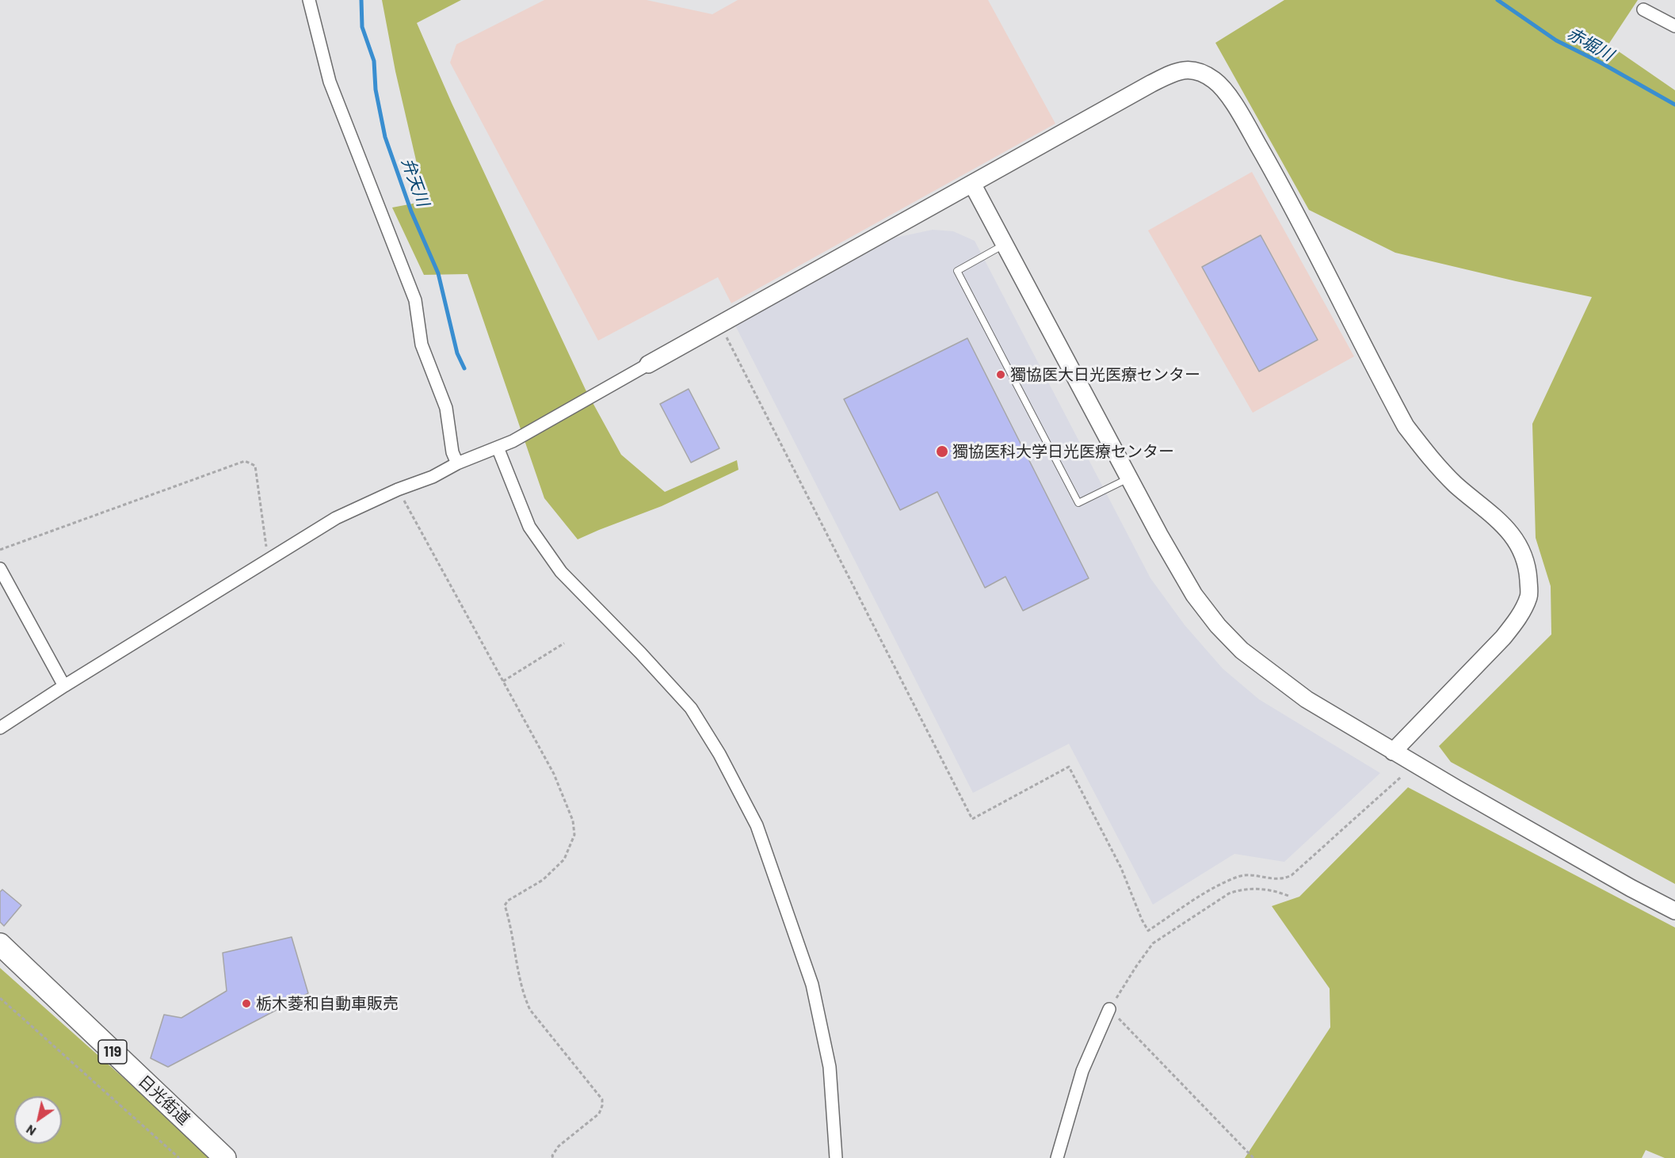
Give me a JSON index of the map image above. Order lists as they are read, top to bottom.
{
  "streets": {
    "highway": ["119", "日光街道"]
  },
  "water": ["赤堀川", "弁天川"],
  "places": ["獨協医大日光医療センター", "獨協医科大学日光医療センター", "栃木菱和自動車販売"],
  "north": "bottom left"
}
